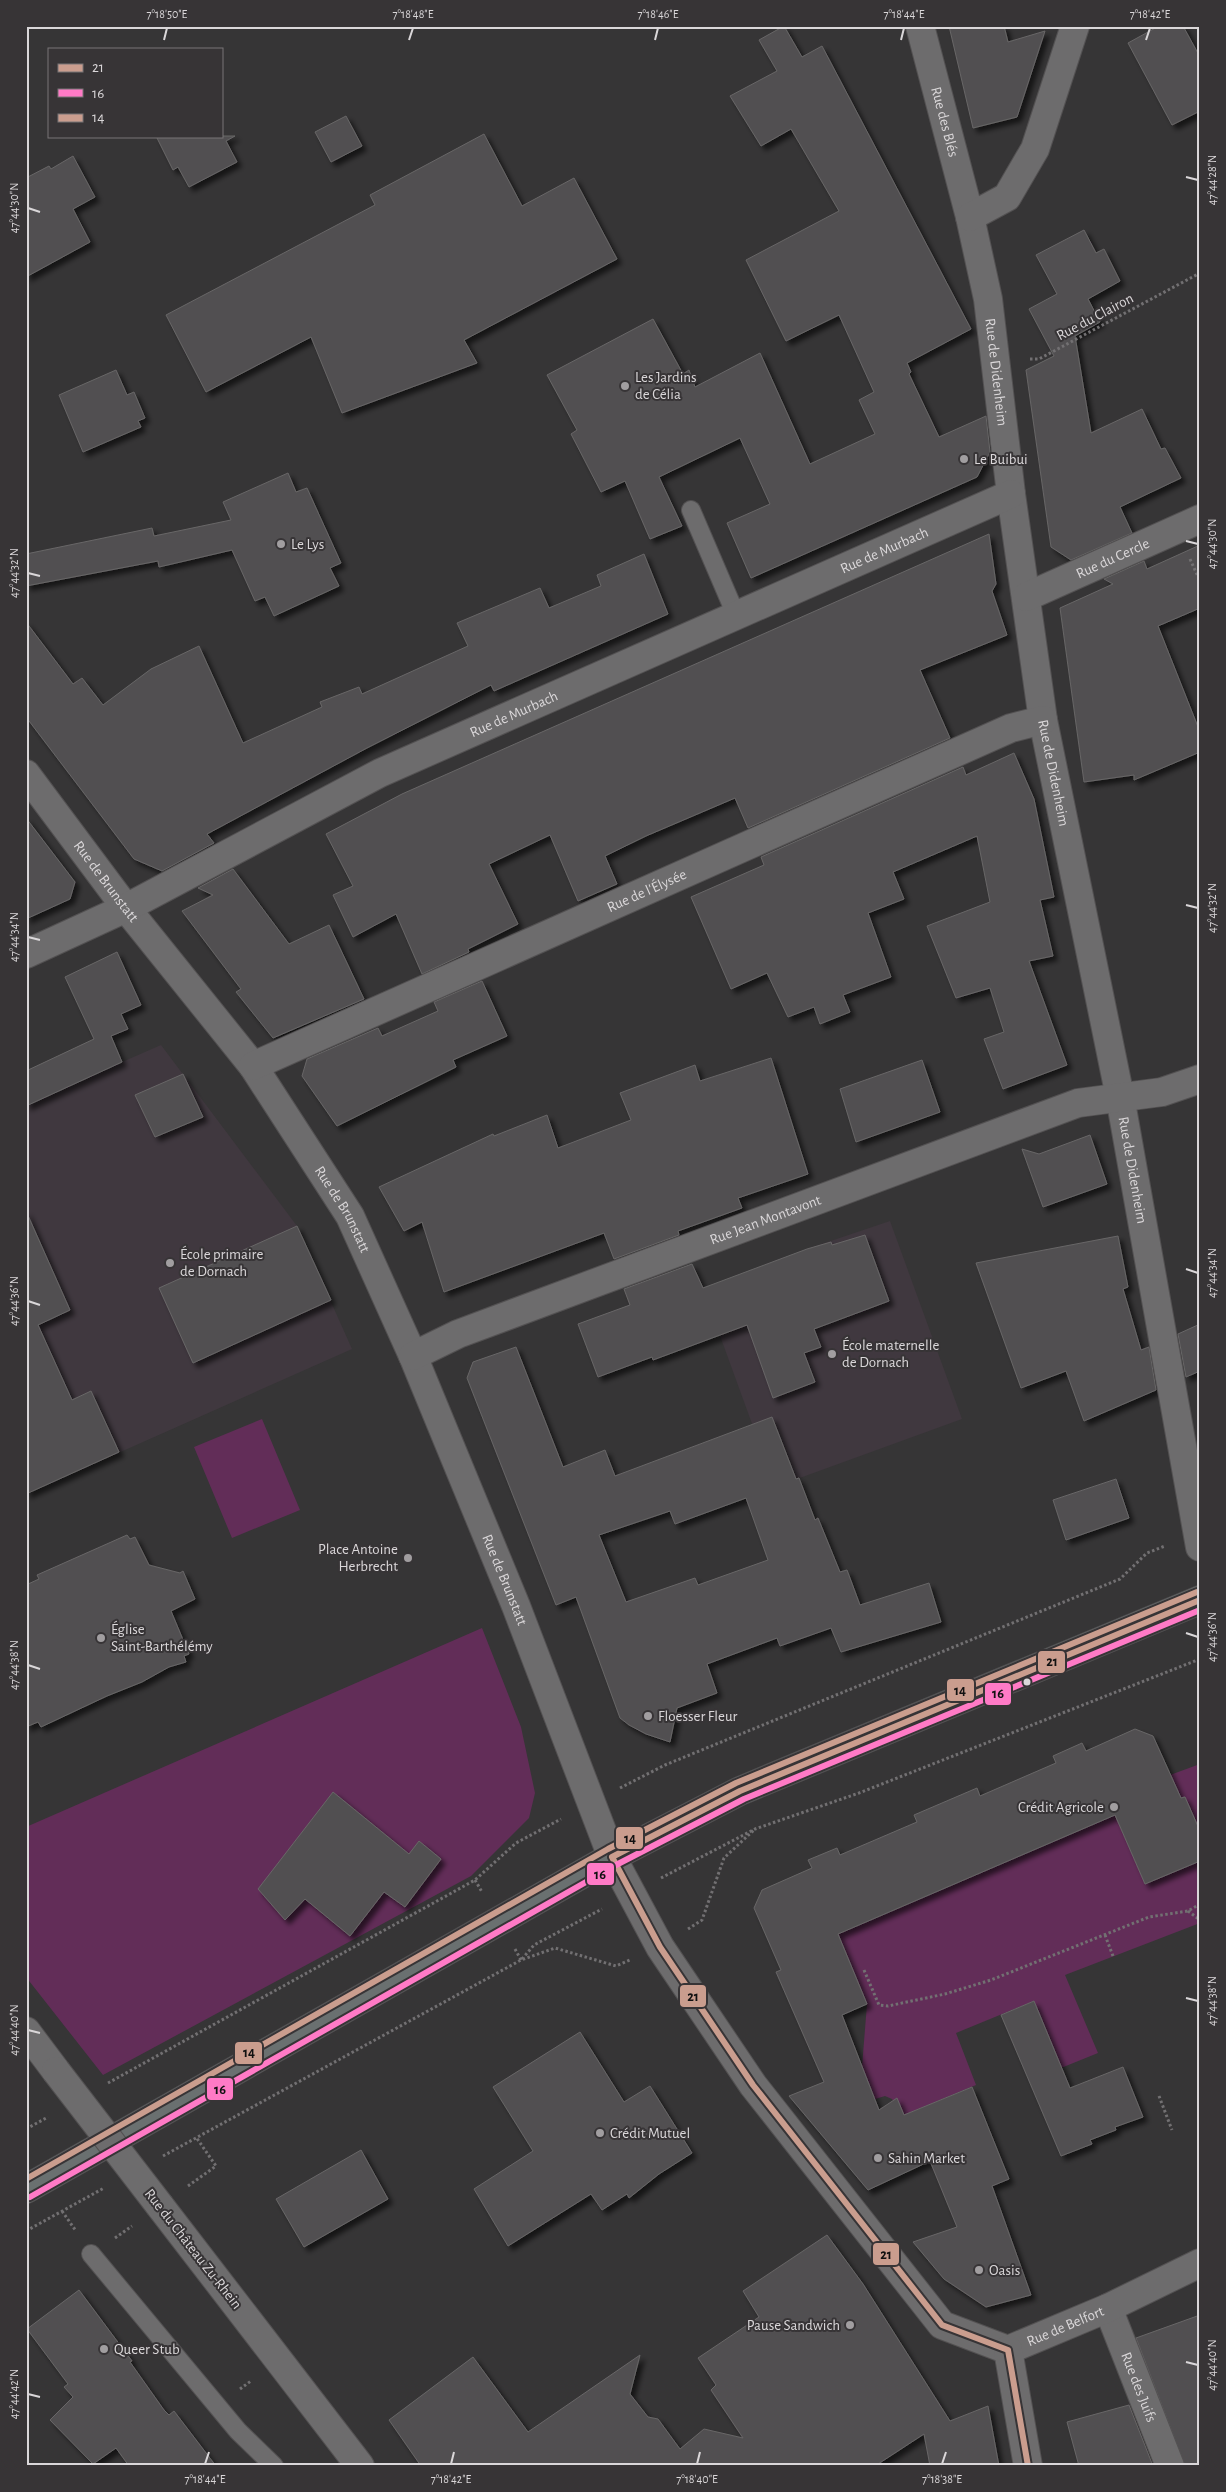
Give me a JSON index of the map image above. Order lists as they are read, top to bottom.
{
  "streets": {
    "street": [
      "Rue des Blés",
      "Rue de Didenheim",
      "Rue de Murbach",
      "Rue du Cercle",
      "Rue de Brunstatt",
      "Rue de l'Élysée",
      "Rue Jean Montavont",
      "Rue du Château Zu-Rhein",
      "Rue de Belfort",
      "Rue des Juifs"
    ],
    "path": ["Rue du Clairon"]
  },
  "crossings": [
    ["Rue des Blés", "Rue de Didenheim"],
    ["Rue du Clairon", "Rue de Didenheim"],
    ["Rue de Didenheim", "Rue de Murbach"],
    ["Rue de Didenheim", "Rue du Cercle"],
    ["Rue de Didenheim", "Rue de l'Élysée"],
    ["Rue de Didenheim", "Rue Jean Montavont"],
    ["Rue de Murbach", "Rue de Brunstatt"],
    ["Rue de Brunstatt", "Rue de l'Élysée"],
    ["Rue de Brunstatt", "Rue Jean Montavont"],
    ["Rue de Brunstatt", "Rue de Belfort"],
    ["Rue de Belfort", "Rue des Juifs"]
  ],
  "places": [
    "Les Jardins de Célia",
    "Le Buibui",
    "Le Lys",
    "École primaire de Dornach",
    "École maternelle de Dornach",
    "Place Antoine Herbrecht",
    "Église Saint-Barthélémy",
    "Floesser Fleur",
    "Crédit Agricole",
    "Crédit Mutuel",
    "Sahin Market",
    "Oasis",
    "Pause Sandwich",
    "Queer Stub"
  ],
  "lines": ["transit line 14", "transit line 21", "transit line 16"],
  "legend": ["21", "16", "14"],
  "coordinates": [
    "7°18'50\"E",
    "7°18'48\"E",
    "7°18'46\"E",
    "7°18'44\"E",
    "7°18'42\"E",
    "47°44'28\"N",
    "47°44'30\"N",
    "47°44'32\"N",
    "47°44'34\"N",
    "47°44'36\"N",
    "47°44'38\"N",
    "47°44'40\"N",
    "47°44'42\"N",
    "7°18'40\"E",
    "7°18'38\"E"
  ]
}
